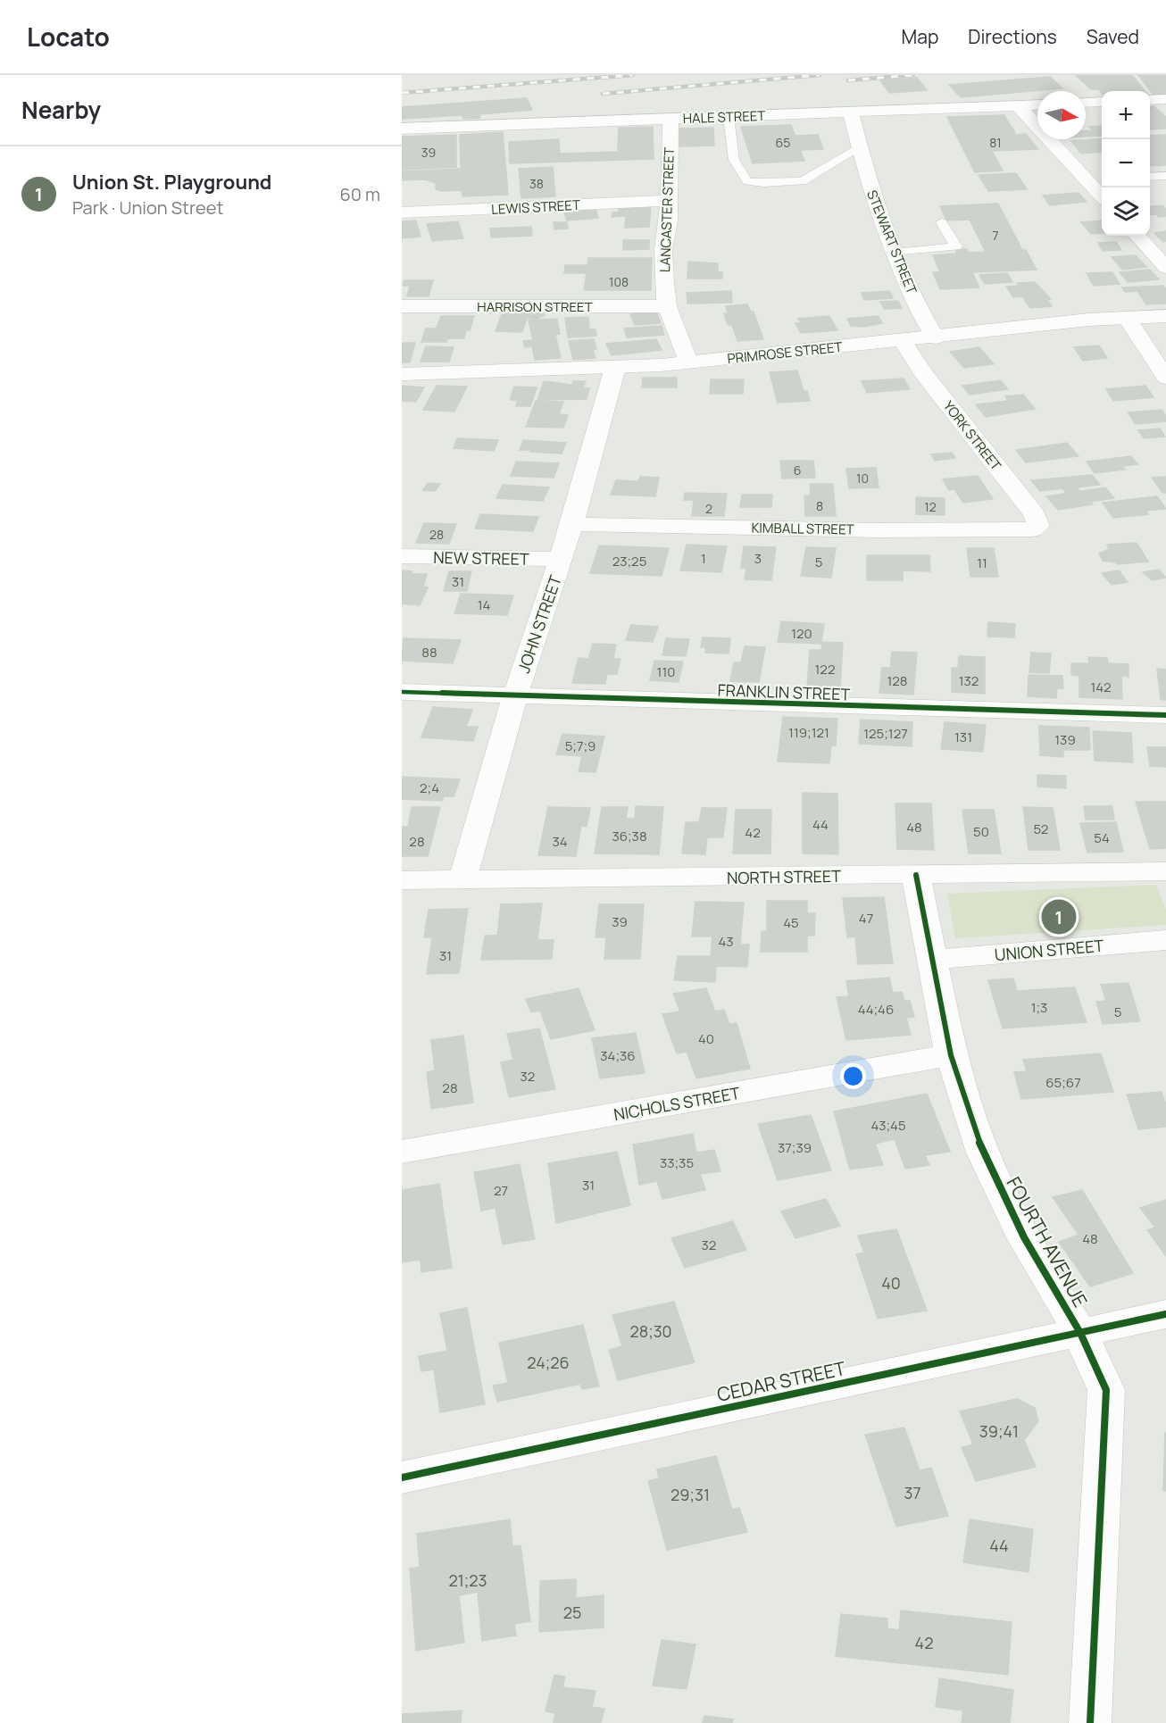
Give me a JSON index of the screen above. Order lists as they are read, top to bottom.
{
  "streets": {
    "street": [
      "HALE STREET",
      "LEWIS STREET",
      "LANCASTER STREET",
      "STEWART STREET",
      "HARRISON STREET",
      "PRIMROSE STREET",
      "YORK STREET",
      "KIMBALL STREET",
      "NEW STREET",
      "JOHN STREET",
      "FRANKLIN STREET",
      "NORTH STREET",
      "UNION STREET",
      "NICHOLS STREET",
      "FOURTH AVENUE",
      "CEDAR STREET"
    ]
  },
  "crossings": [
    ["HALE STREET", "LANCASTER STREET"],
    ["HALE STREET", "STEWART STREET"],
    ["LEWIS STREET", "LANCASTER STREET"],
    ["LANCASTER STREET", "HARRISON STREET"],
    ["LANCASTER STREET", "PRIMROSE STREET"],
    ["STEWART STREET", "PRIMROSE STREET"],
    ["PRIMROSE STREET", "YORK STREET"],
    ["PRIMROSE STREET", "JOHN STREET"],
    ["YORK STREET", "KIMBALL STREET"],
    ["KIMBALL STREET", "JOHN STREET"],
    ["NEW STREET", "JOHN STREET"],
    ["JOHN STREET", "FRANKLIN STREET"],
    ["JOHN STREET", "NORTH STREET"],
    ["NORTH STREET", "FOURTH AVENUE"],
    ["UNION STREET", "FOURTH AVENUE"],
    ["NICHOLS STREET", "FOURTH AVENUE"],
    ["FOURTH AVENUE", "CEDAR STREET"]
  ],
  "house_numbers": [
    "65",
    "81",
    "39",
    "38",
    "7",
    "108",
    "6",
    "10",
    "8",
    "12",
    "2",
    "28",
    "1",
    "3",
    "23;25",
    "5",
    "11",
    "31",
    "14",
    "120",
    "88",
    "122",
    "110",
    "128",
    "132",
    "142",
    "119;121",
    "125;127",
    "131",
    "139",
    "5;7;9",
    "2;4",
    "44",
    "48",
    "52",
    "50",
    "42",
    "36;38",
    "54",
    "28",
    "34",
    "47",
    "39",
    "45",
    "43",
    "31",
    "1;3",
    "44;46",
    "5",
    "40",
    "34;36",
    "32",
    "65;67",
    "28",
    "43;45",
    "37;39",
    "33;35",
    "31",
    "27",
    "48",
    "32",
    "40",
    "28;30",
    "24;26",
    "39;41",
    "37",
    "29;31",
    "44",
    "21;23",
    "25",
    "42"
  ],
  "north": "right",
  "page": {
    "header": "Locato",
    "nav": ["Map", "Directions", "Saved"],
    "heading": "Nearby",
    "map_buttons": ["+", "−"],
    "list": [
      {
        "mark": "1",
        "name": "Union St. Playground",
        "note": "Park · Union Street",
        "value": "60 m"
      }
    ],
    "pins": "1"
  }
}
